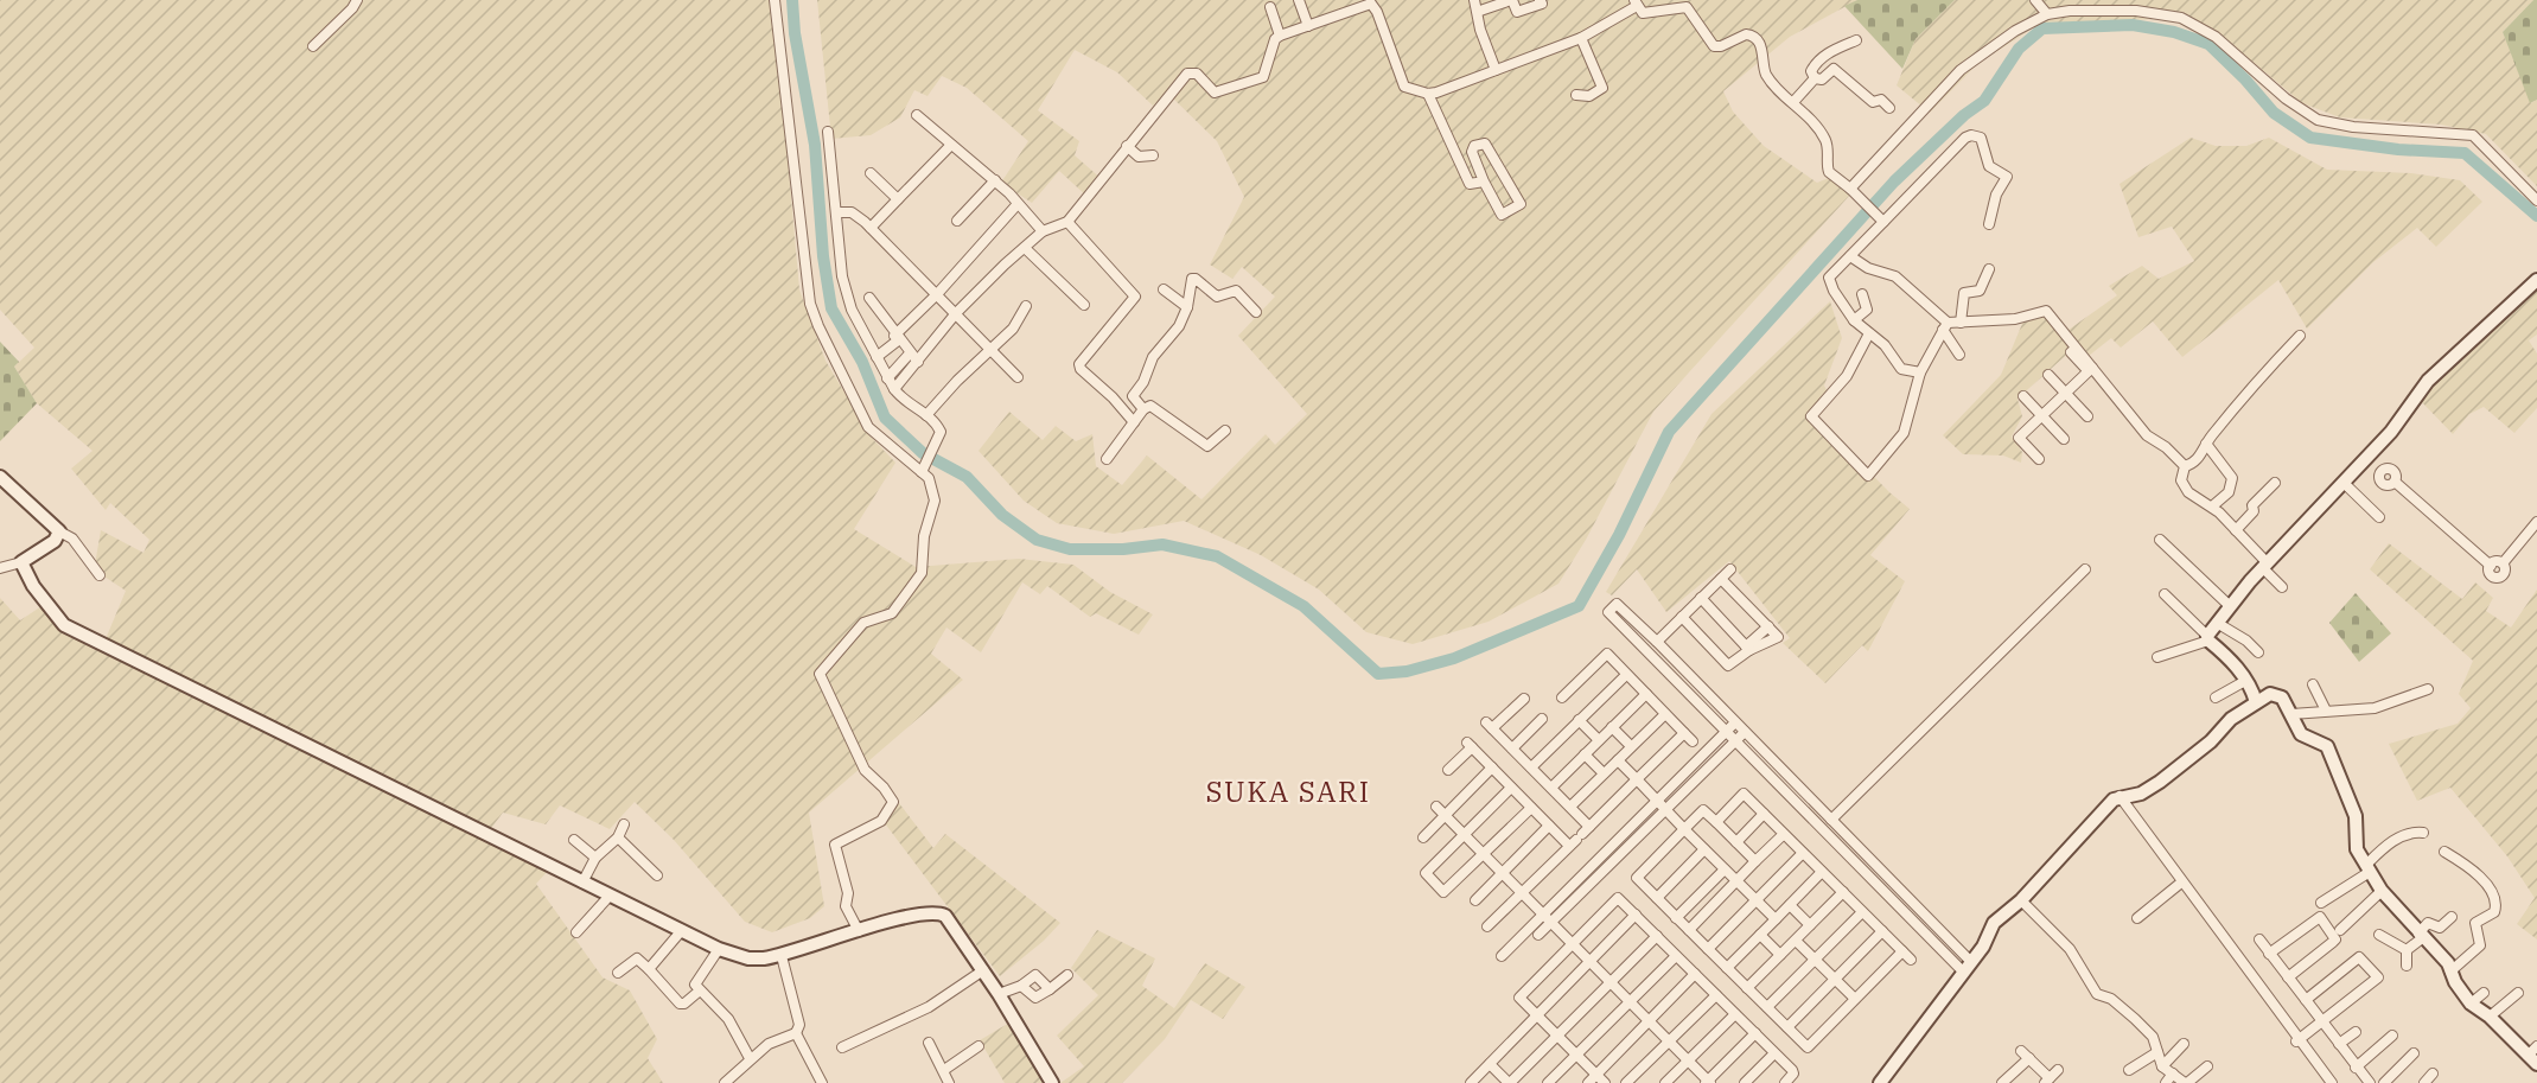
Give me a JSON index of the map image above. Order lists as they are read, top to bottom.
{
  "districts": ["SUKA SARI"]
}
